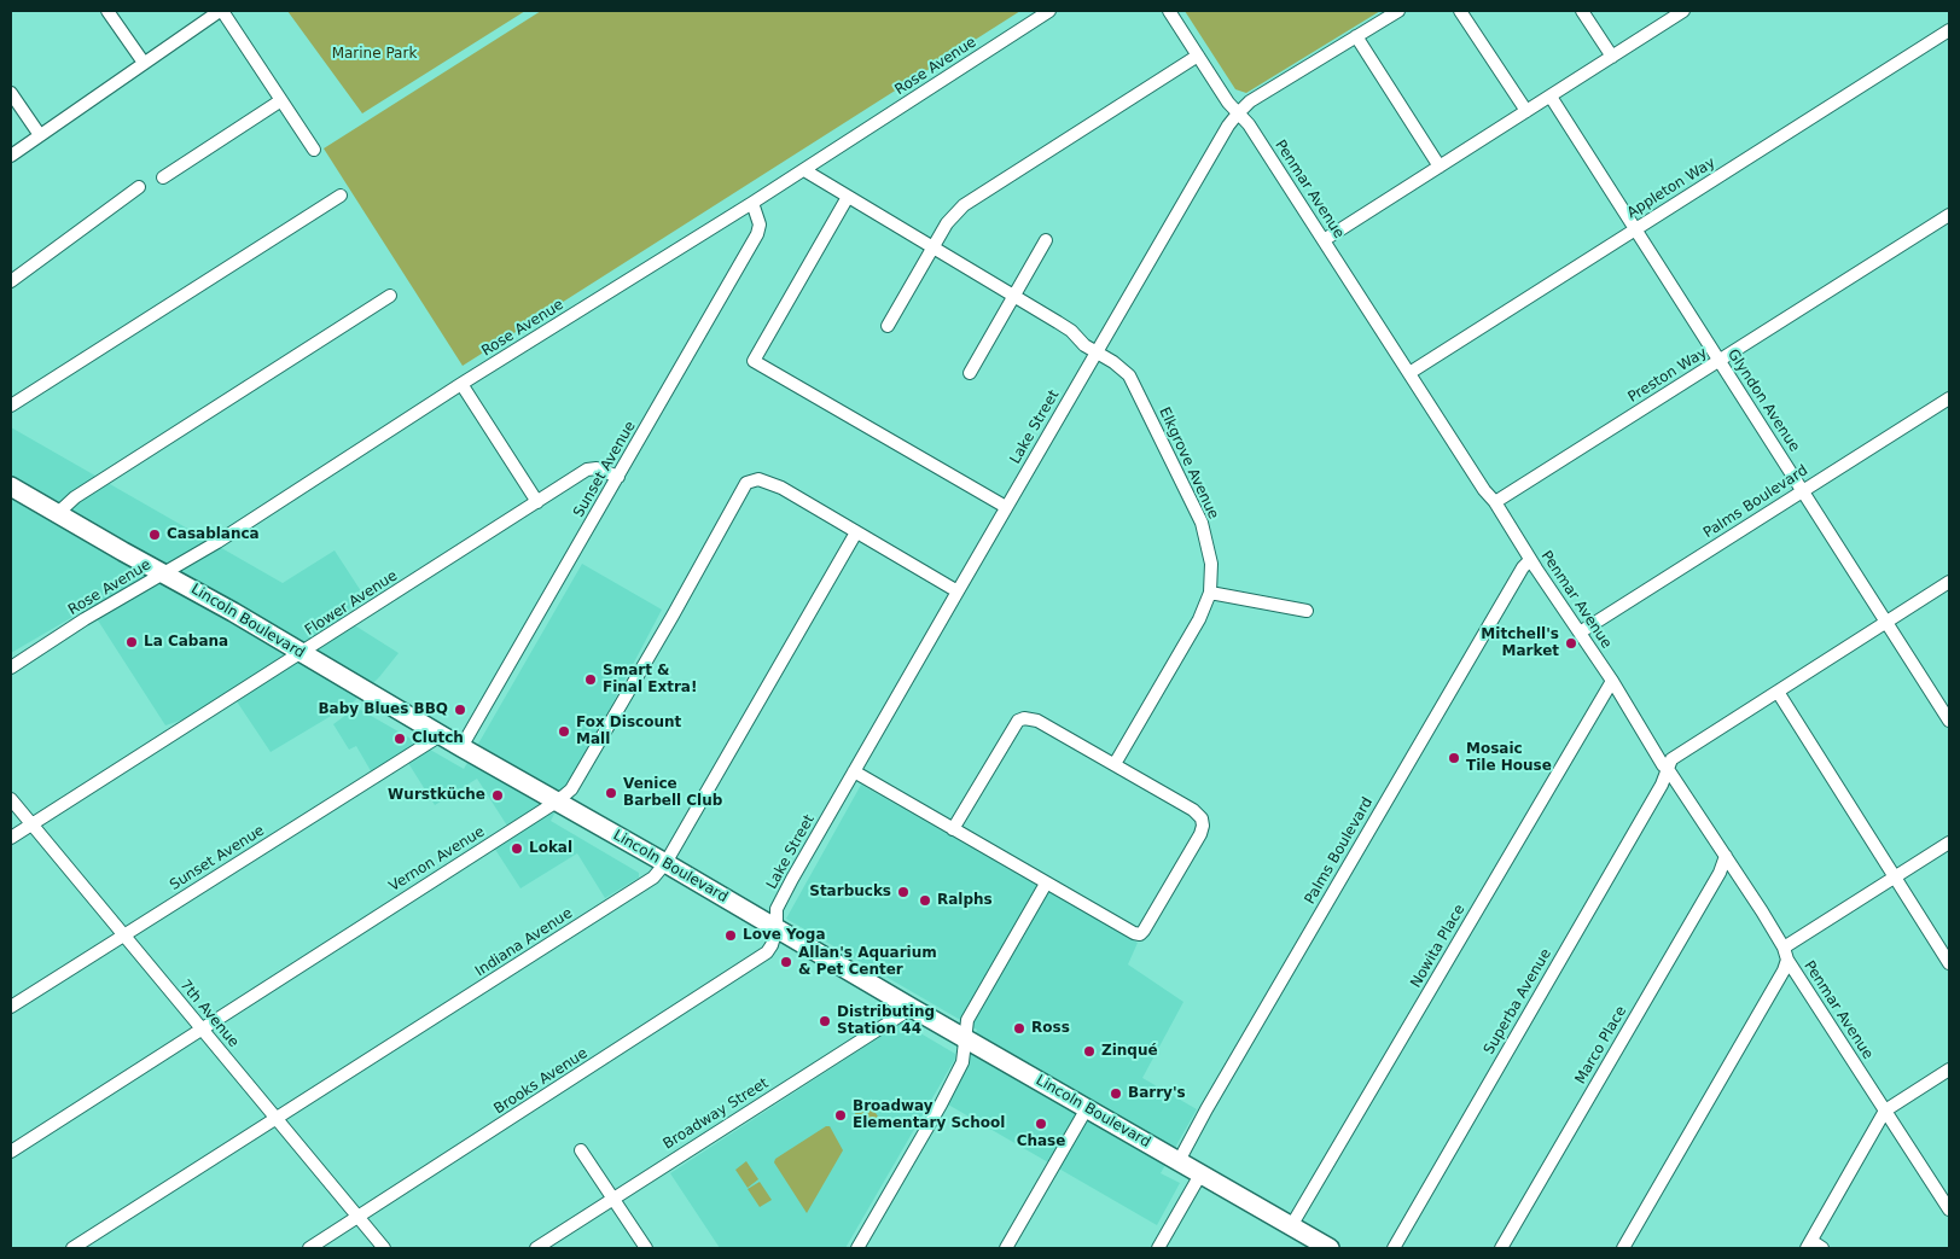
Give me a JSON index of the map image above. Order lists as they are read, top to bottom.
{
  "streets": {
    "highway": ["Lincoln Boulevard"],
    "street": [
      "Rose Avenue",
      "Appleton Way",
      "Penmar Avenue",
      "Preston Way",
      "Glyndon Avenue",
      "Lake Street",
      "Elkgrove Avenue",
      "Sunset Avenue",
      "Palms Boulevard",
      "Flower Avenue",
      "Vernon Avenue",
      "Indiana Avenue",
      "Nowita Place",
      "Superba Avenue",
      "7th Avenue",
      "Marco Place",
      "Brooks Avenue",
      "Broadway Street"
    ]
  },
  "crossings": [
    ["Rose Avenue", "Elkgrove Avenue"],
    ["Rose Avenue", "Sunset Avenue"],
    ["Rose Avenue", "Lincoln Boulevard"],
    ["Appleton Way", "Penmar Avenue"],
    ["Appleton Way", "Glyndon Avenue"],
    ["Penmar Avenue", "Preston Way"],
    ["Penmar Avenue", "Lake Street"],
    ["Penmar Avenue", "Palms Boulevard"],
    ["Penmar Avenue", "Nowita Place"],
    ["Penmar Avenue", "Superba Avenue"],
    ["Penmar Avenue", "Marco Place"],
    ["Preston Way", "Glyndon Avenue"],
    ["Glyndon Avenue", "Palms Boulevard"],
    ["Glyndon Avenue", "Superba Avenue"],
    ["Lake Street", "Elkgrove Avenue"],
    ["Lake Street", "Lincoln Boulevard"],
    ["Lake Street", "Brooks Avenue"],
    ["Sunset Avenue", "Flower Avenue"],
    ["Sunset Avenue", "Lincoln Boulevard"],
    ["Sunset Avenue", "7th Avenue"],
    ["Palms Boulevard", "Lincoln Boulevard"],
    ["Flower Avenue", "Lincoln Boulevard"],
    ["Flower Avenue", "7th Avenue"],
    ["Lincoln Boulevard", "Vernon Avenue"],
    ["Lincoln Boulevard", "Indiana Avenue"],
    ["Lincoln Boulevard", "Nowita Place"],
    ["Lincoln Boulevard", "Brooks Avenue"],
    ["Lincoln Boulevard", "Broadway Street"],
    ["Vernon Avenue", "Indiana Avenue"],
    ["Vernon Avenue", "7th Avenue"],
    ["Indiana Avenue", "7th Avenue"],
    ["7th Avenue", "Brooks Avenue"]
  ],
  "parks": ["Marine Park"],
  "places": [
    "Casablanca",
    "La Cabana",
    "Mitchell's Market",
    "Smart & Final Extra!",
    "Baby Blues BBQ",
    "Fox Discount Mall",
    "Clutch",
    "Mosaic Tile House",
    "Venice Barbell Club",
    "Wurstküche",
    "Lokal",
    "Starbucks",
    "Ralphs",
    "Love Yoga",
    "Allan's Aquarium & Pet Center",
    "Distributing Station 44",
    "Ross",
    "Zinqué",
    "Barry's",
    "Broadway Elementary School",
    "Chase"
  ]
}
